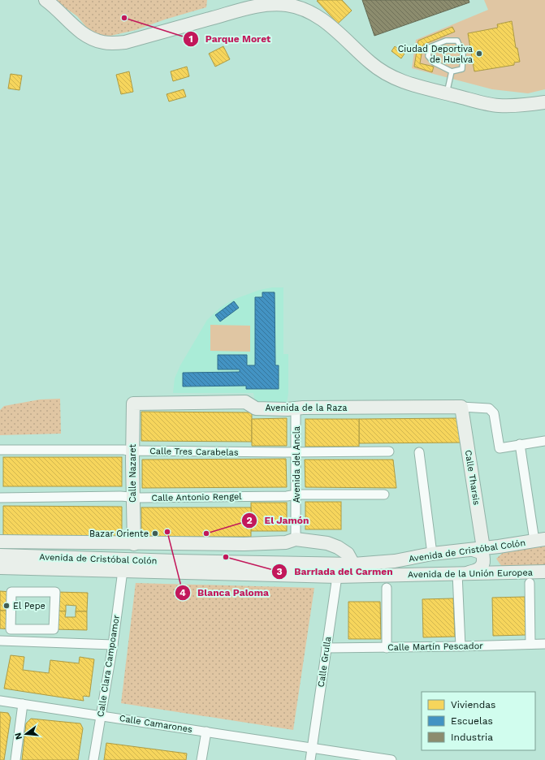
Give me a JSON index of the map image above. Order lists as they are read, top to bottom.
{
  "streets": {
    "street": [
      "Avenida de la Raza",
      "Calle Tres Carabelas",
      "Avenida del Ancla",
      "Calle Nazaret",
      "Calle Tharsis",
      "Calle Antonio Rengel",
      "Avenida de Cristóbal Colón",
      "Avenida de la Unión Europea",
      "Calle Martín Pescador",
      "Calle Grulla",
      "Calle Clara Campoamor",
      "Calle Camarones"
    ]
  },
  "crossings": [
    ["Avenida de la Raza", "Avenida del Ancla"],
    ["Avenida de la Raza", "Calle Nazaret"],
    ["Avenida de la Raza", "Calle Tharsis"],
    ["Calle Tres Carabelas", "Avenida del Ancla"],
    ["Calle Tres Carabelas", "Calle Nazaret"],
    ["Avenida del Ancla", "Calle Antonio Rengel"],
    ["Calle Nazaret", "Calle Antonio Rengel"],
    ["Calle Tharsis", "Avenida de Cristóbal Colón"],
    ["Avenida de Cristóbal Colón", "Avenida de la Unión Europea"],
    ["Avenida de Cristóbal Colón", "Calle Grulla"],
    ["Avenida de Cristóbal Colón", "Calle Clara Campoamor"],
    ["Avenida de la Unión Europea", "Calle Grulla"],
    ["Calle Martín Pescador", "Calle Grulla"],
    ["Calle Grulla", "Calle Camarones"],
    ["Calle Clara Campoamor", "Calle Camarones"]
  ],
  "places": [
    "Parque Moret",
    "Ciudad Deportiva de Huelva",
    "Blanca Paloma",
    "Bazar Oriente",
    "El Jamón",
    "Barriada del Carmen",
    "El Pepe"
  ],
  "legend": ["Viviendas", "Escuelas", "Industria"],
  "north": "left"
}
